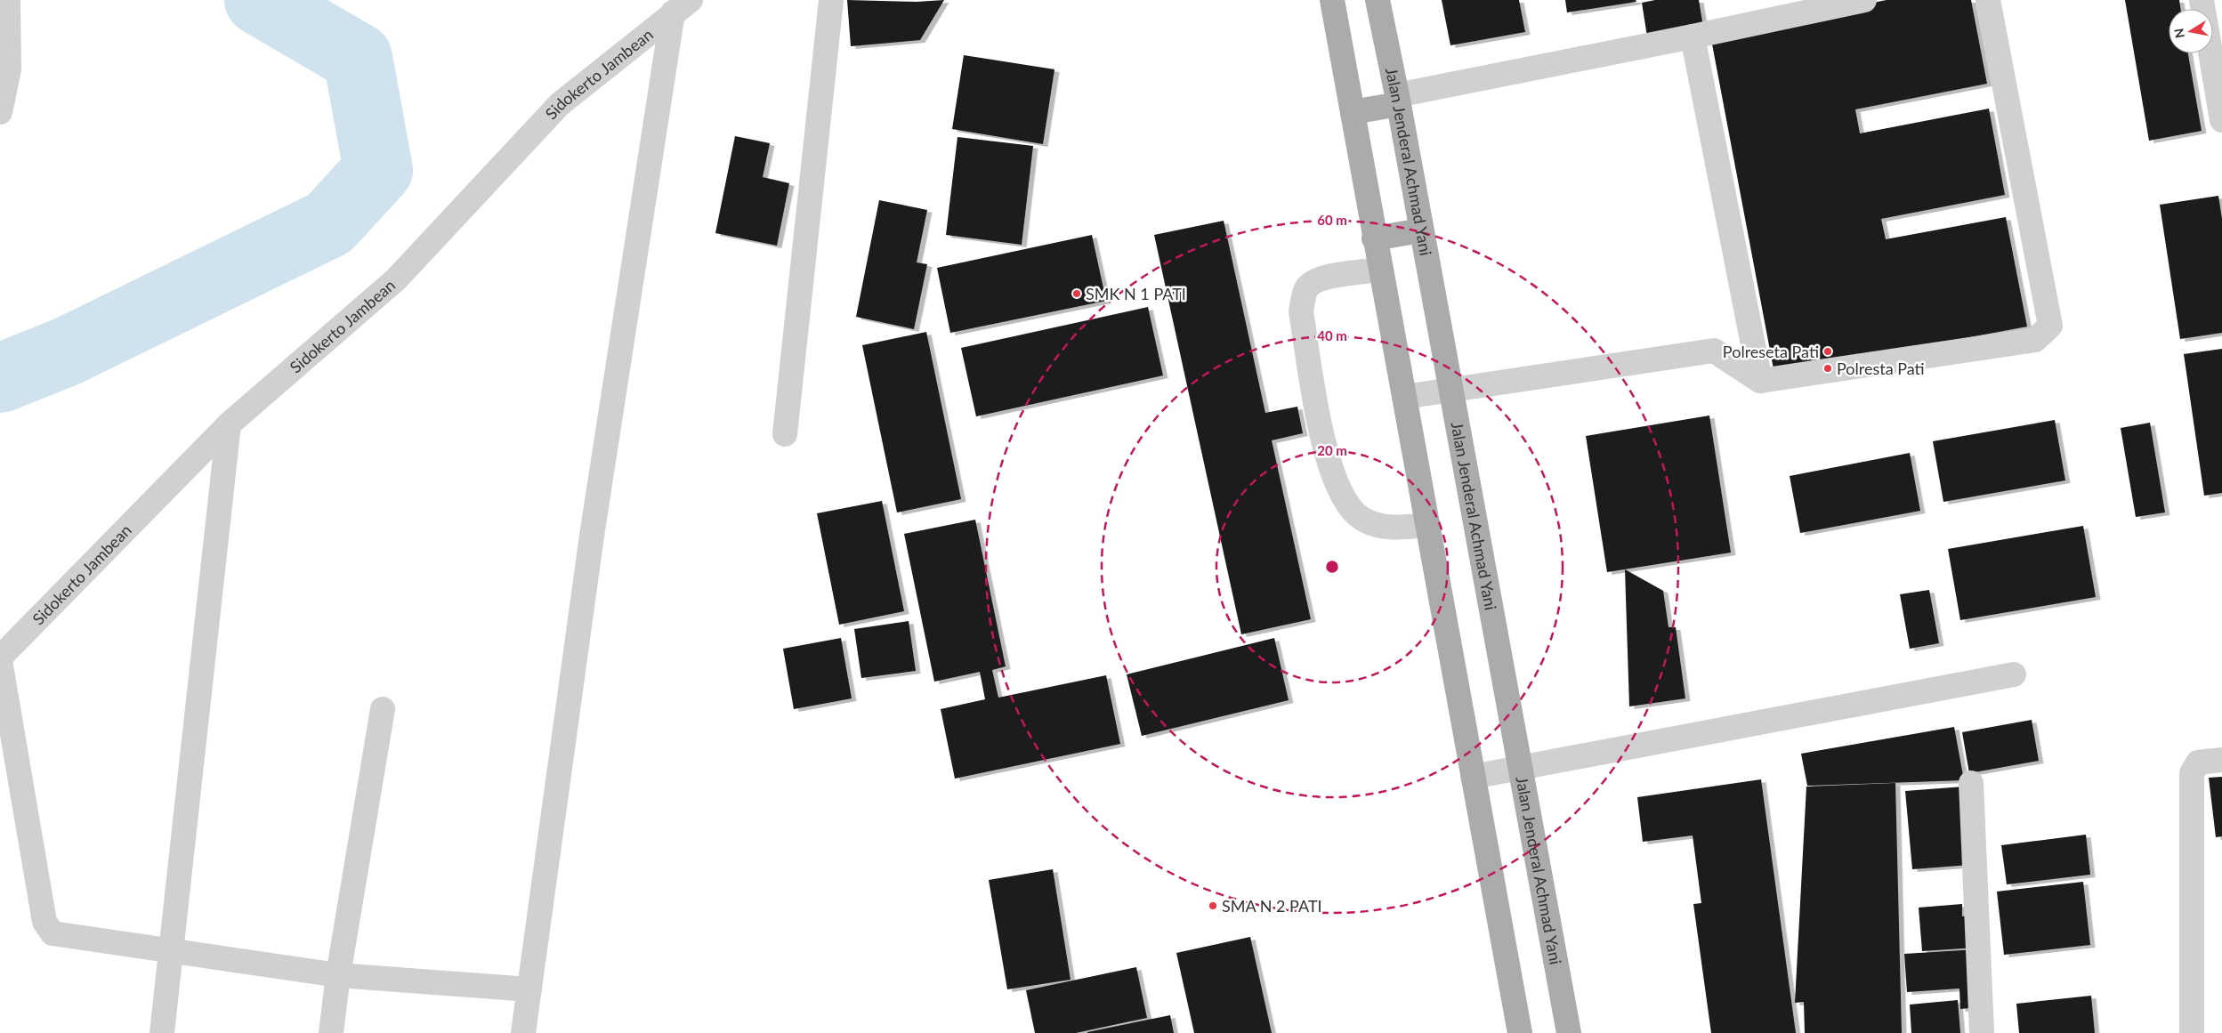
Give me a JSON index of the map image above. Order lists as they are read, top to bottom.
{
  "streets": {
    "main road": ["Jalan Jenderal Achmad Yani"],
    "street": ["Sidokerto Jambean"]
  },
  "places": [
    "SMK N 1 PATI",
    "Polreseta Pati",
    "Polresta Pati",
    "SMA N 2 PATI"
  ],
  "north": "left",
  "rings": ["60 m", "40 m", "20 m"]
}
